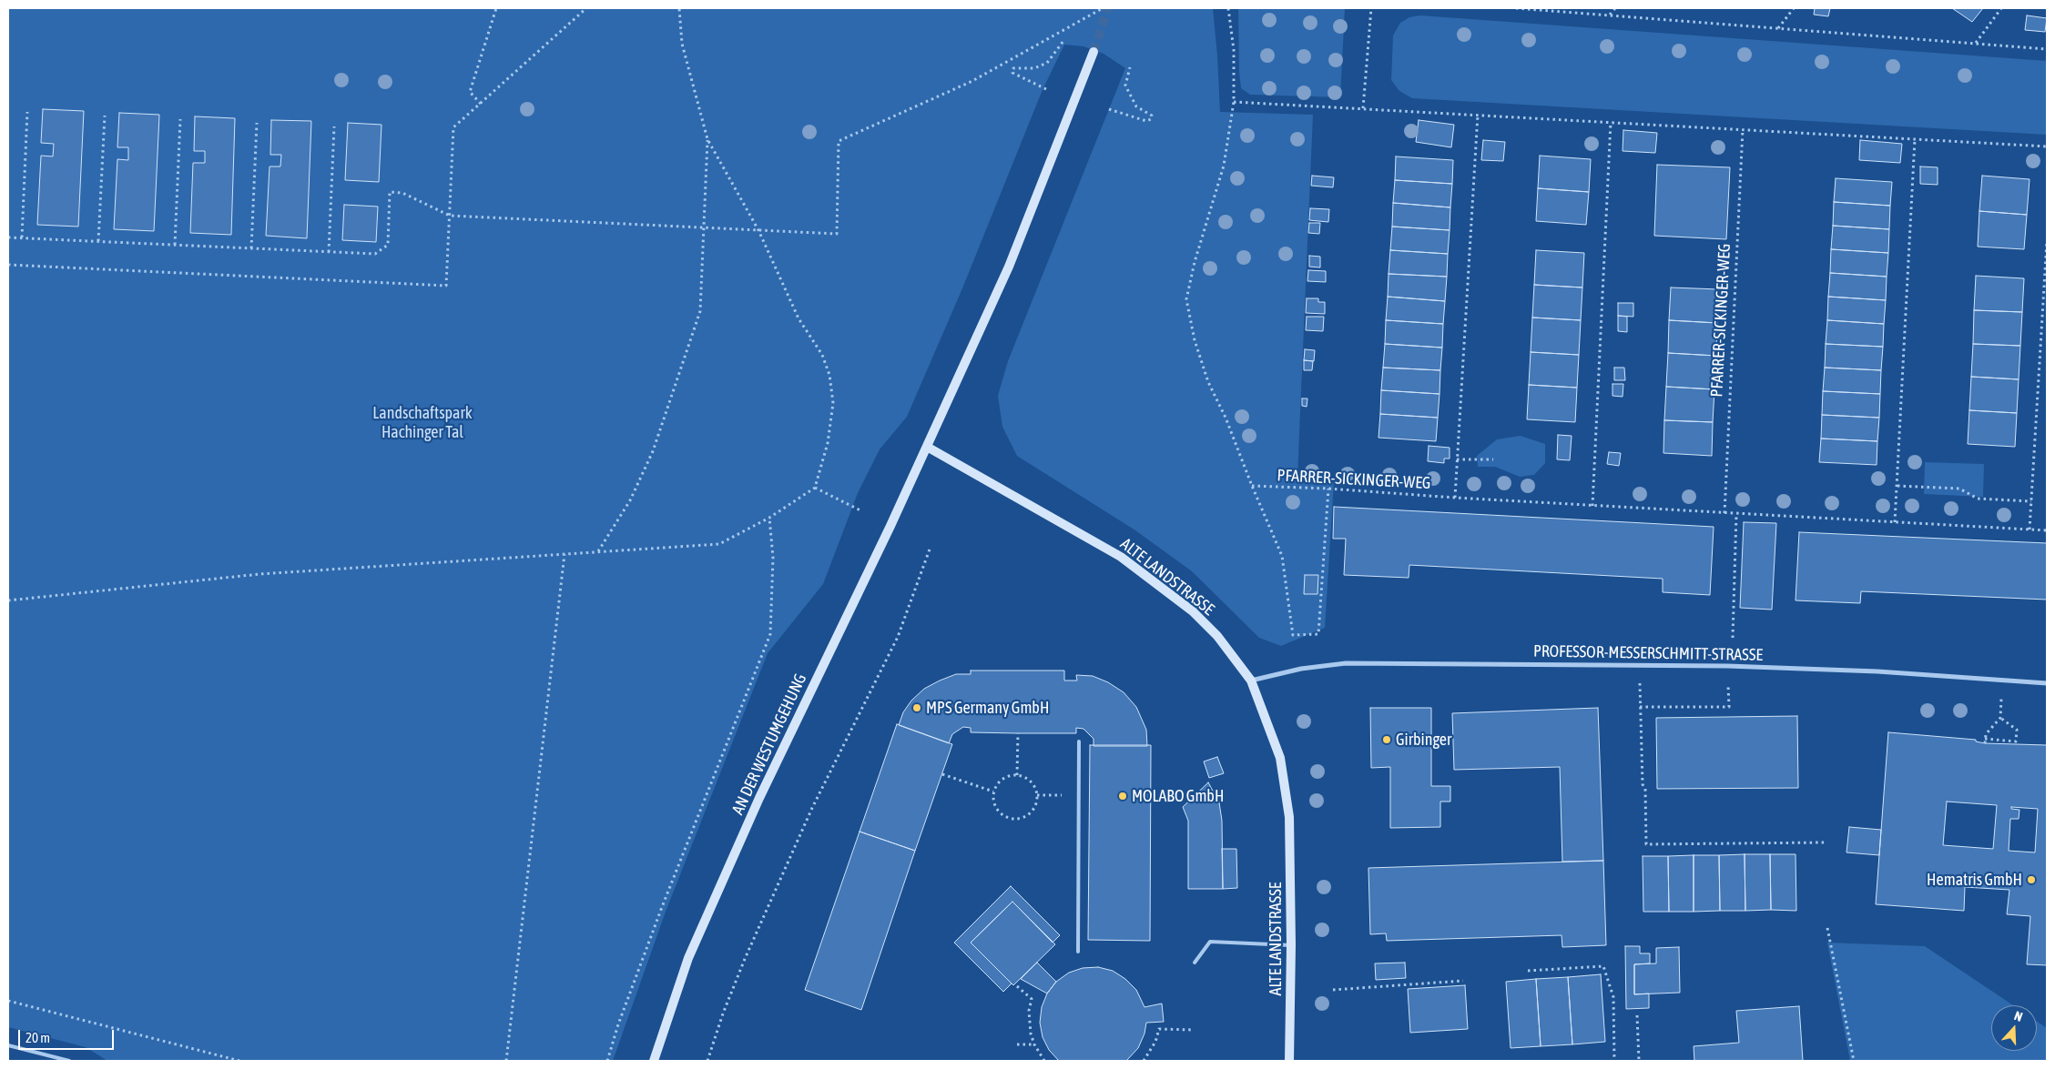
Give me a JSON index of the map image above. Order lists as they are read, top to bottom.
{
  "streets": {
    "main road": ["ALTE LANDSTRASSE", "AN DER WESTUMGEHUNG"],
    "street": ["PROFESSOR-MESSERSCHMITT-STRASSE"],
    "path": ["PFARRER-SICKINGER-WEG"]
  },
  "crossings": [
    ["ALTE LANDSTRASSE", "PROFESSOR-MESSERSCHMITT-STRASSE"],
    ["ALTE LANDSTRASSE", "AN DER WESTUMGEHUNG"]
  ],
  "parks": ["Landschaftspark Hachinger Tal"],
  "places": [
    "MPS Germany GmbH",
    "Girbinger",
    "MOLABO GmbH",
    "Hematris GmbH"
  ],
  "scale_bar": "20 m",
  "north": "top"
}
